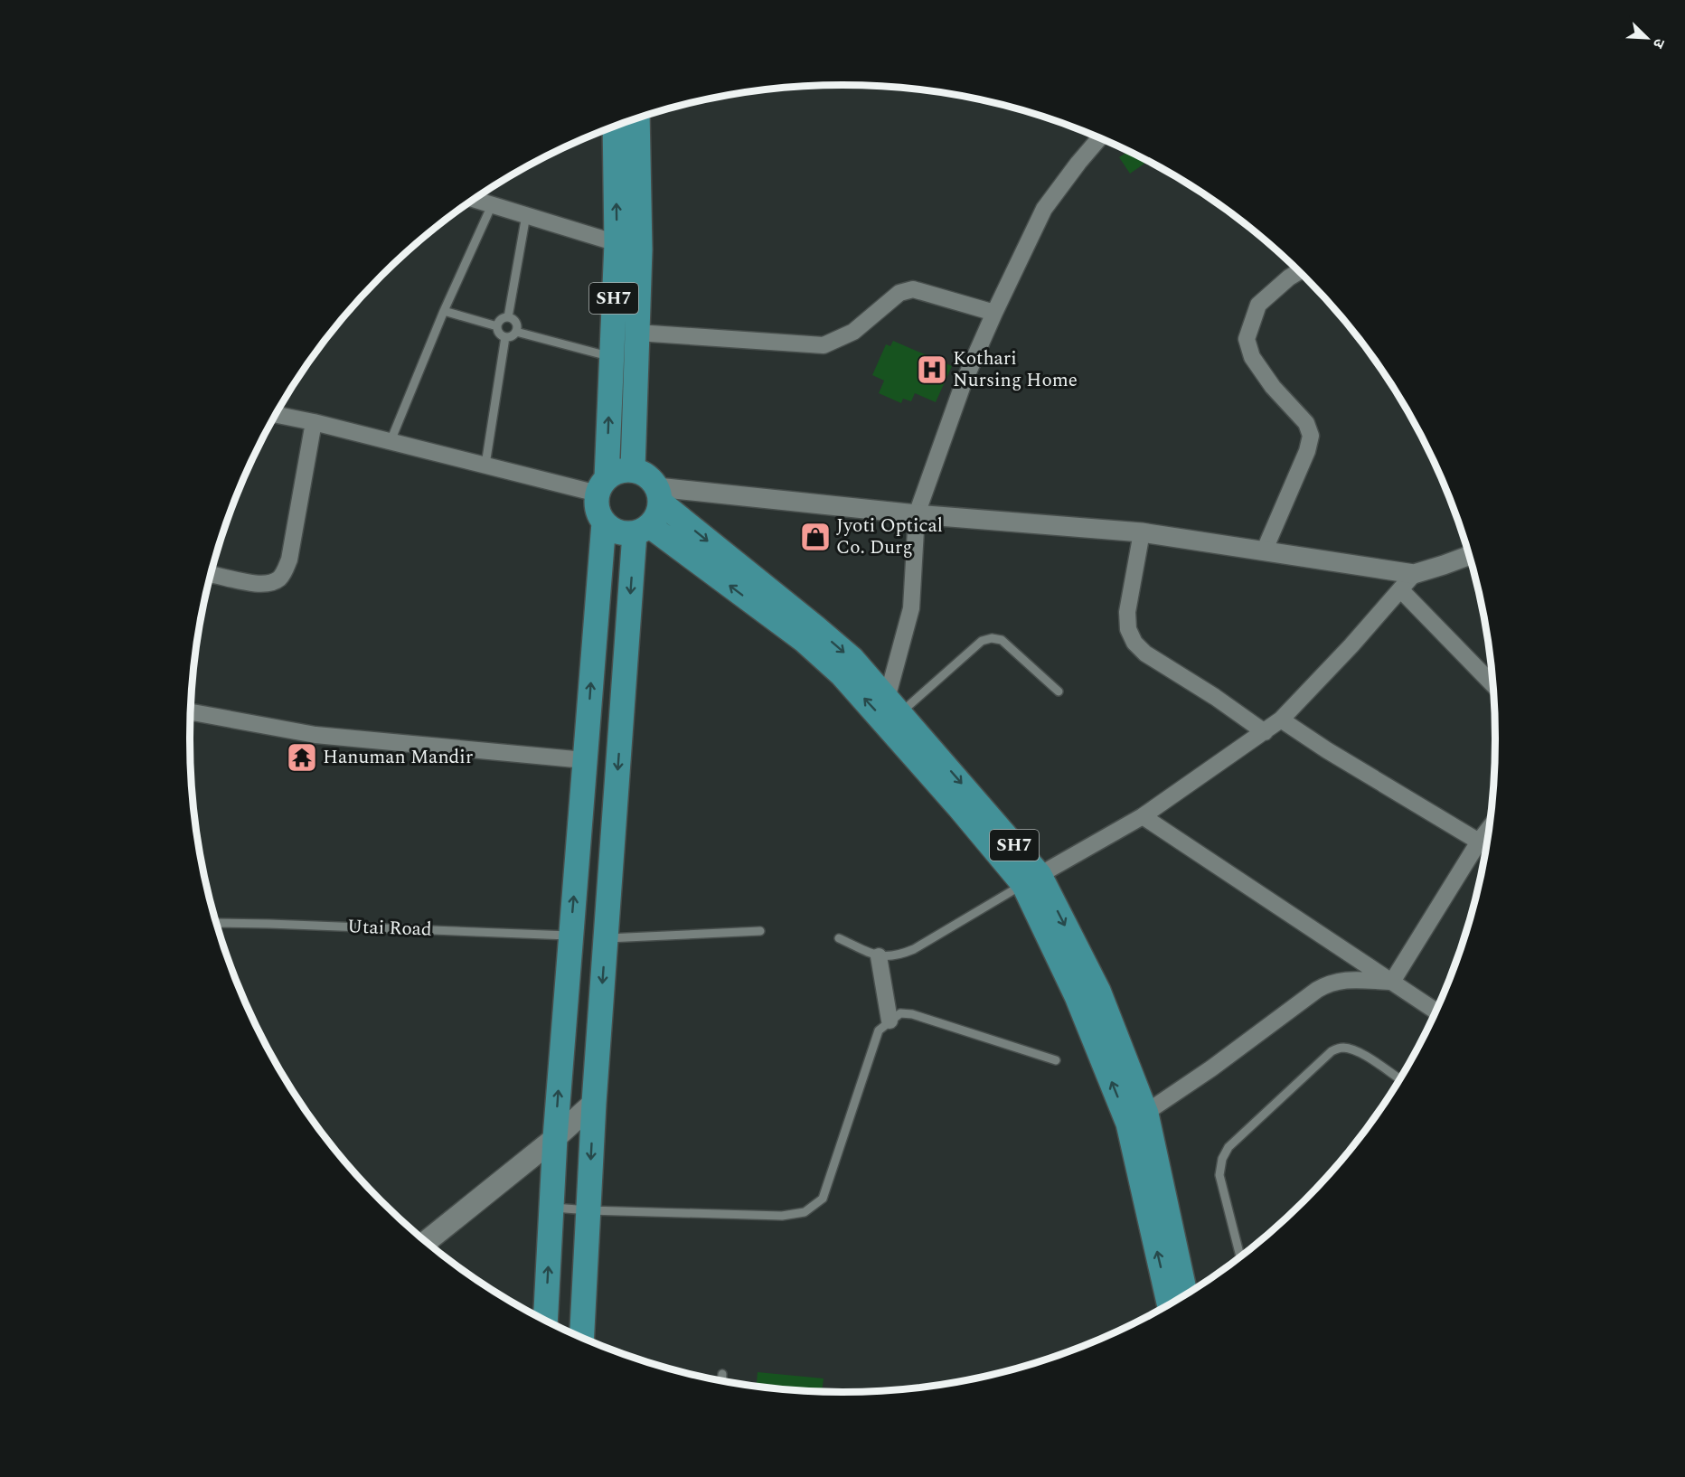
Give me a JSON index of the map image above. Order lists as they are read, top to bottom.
{
  "streets": {
    "main road": ["SH7"],
    "lane": ["Utai Road"]
  },
  "places": {
    "hospital": ["Kothari Nursing Home"],
    "shop": ["Jyoti Optical Co. Durg"],
    "temple": ["Hanuman Mandir"]
  },
  "north": "bottom right"
}
